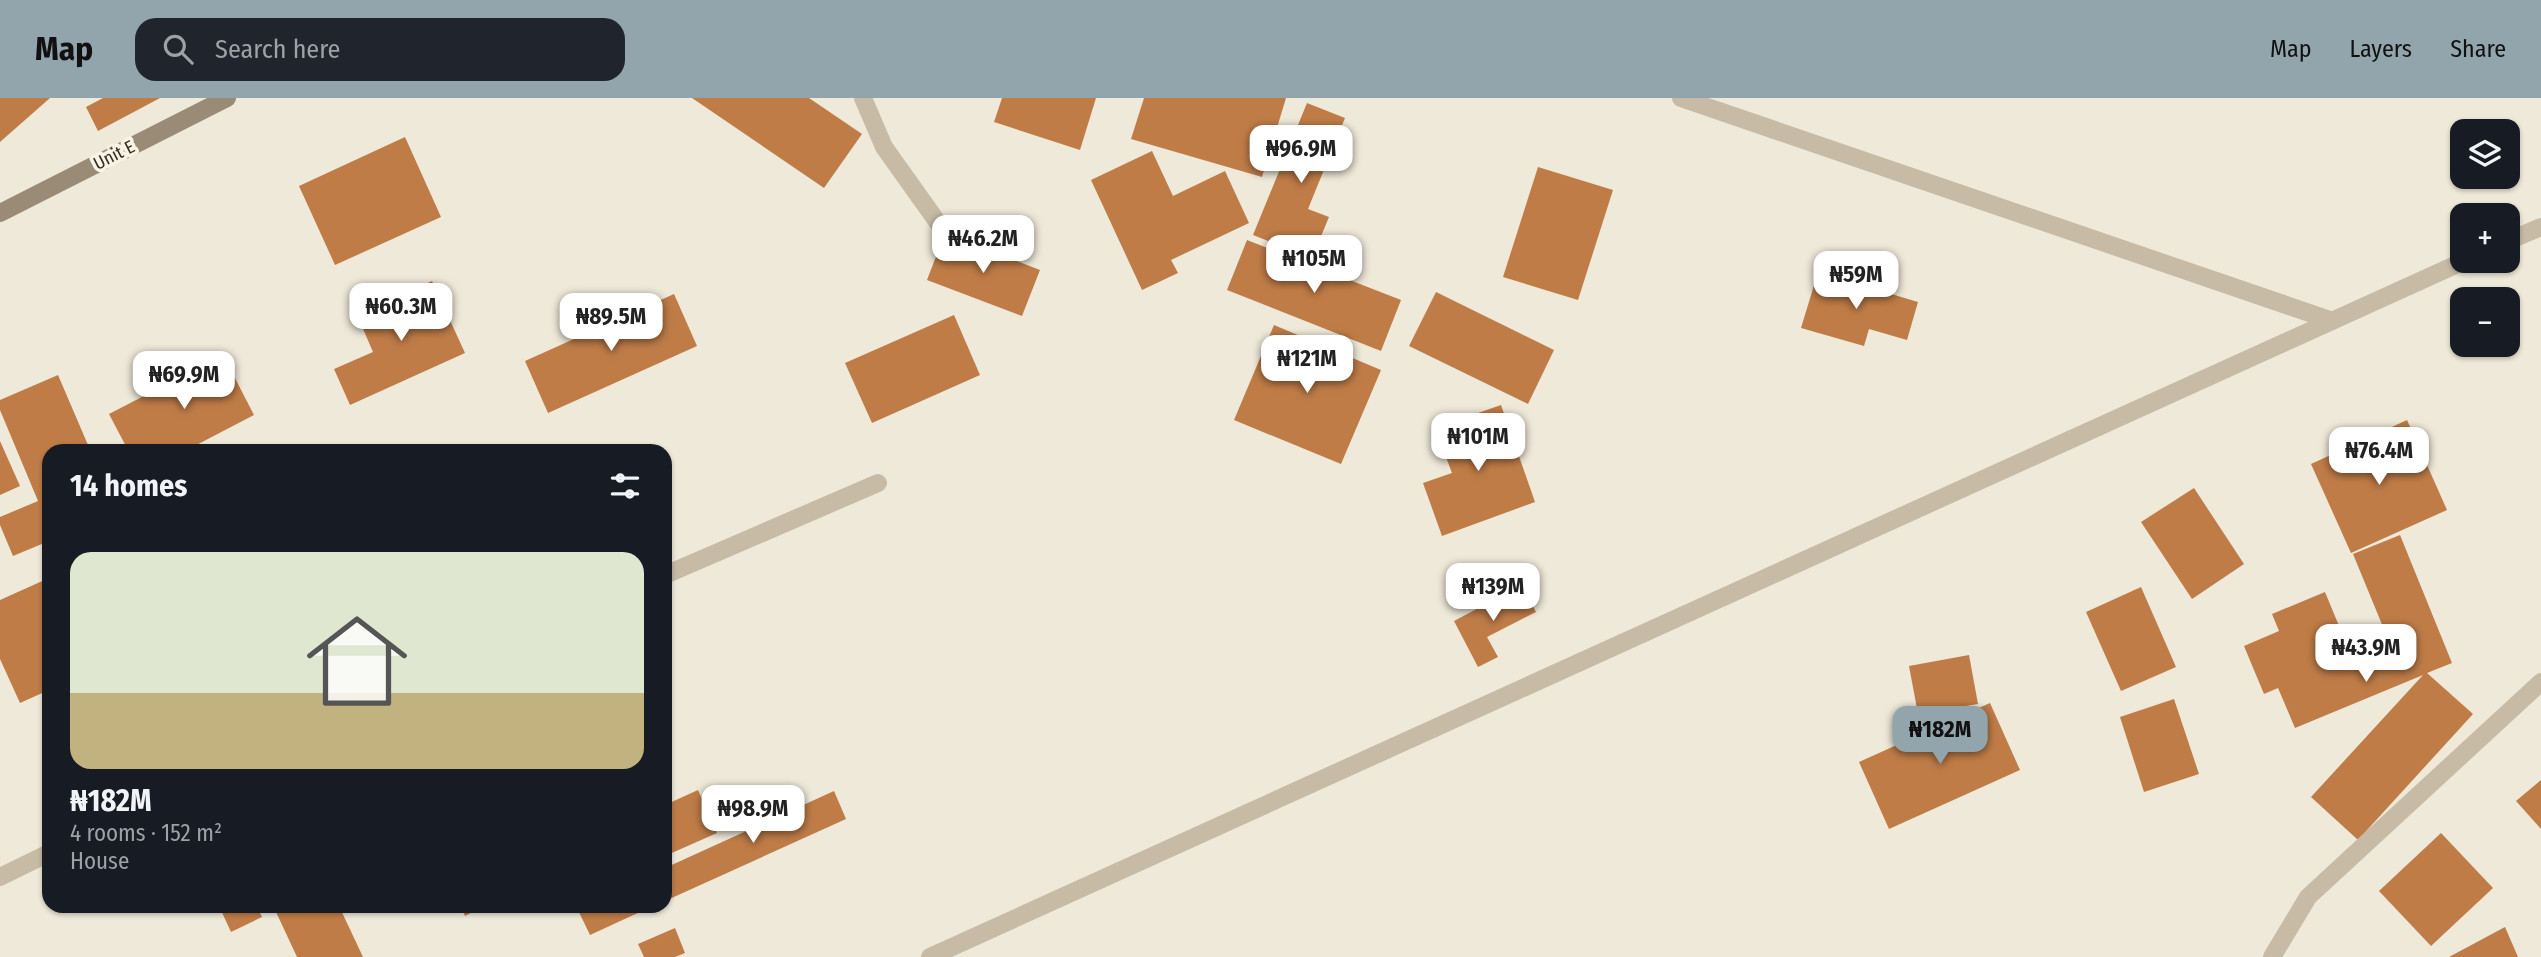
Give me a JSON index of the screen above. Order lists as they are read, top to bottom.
{
  "streets": {
    "street": ["Unit E"]
  },
  "page": {
    "header": "Map",
    "search": "Search here",
    "nav": ["Map", "Layers", "Share"],
    "map_buttons": ["+", "−"],
    "price": [
      "₦96.9M",
      "₦46.2M",
      "₦105M",
      "₦59M",
      "₦60.3M",
      "₦89.5M",
      "₦121M",
      "₦69.9M",
      "₦101M",
      "₦76.4M",
      "₦139M",
      "₦43.9M",
      "₦182M",
      "₦98.9M"
    ],
    "heading": "14 homes",
    "list": [
      {
        "name": "₦182M",
        "note": "4 rooms · 152 m² · House"
      }
    ]
  }
}
